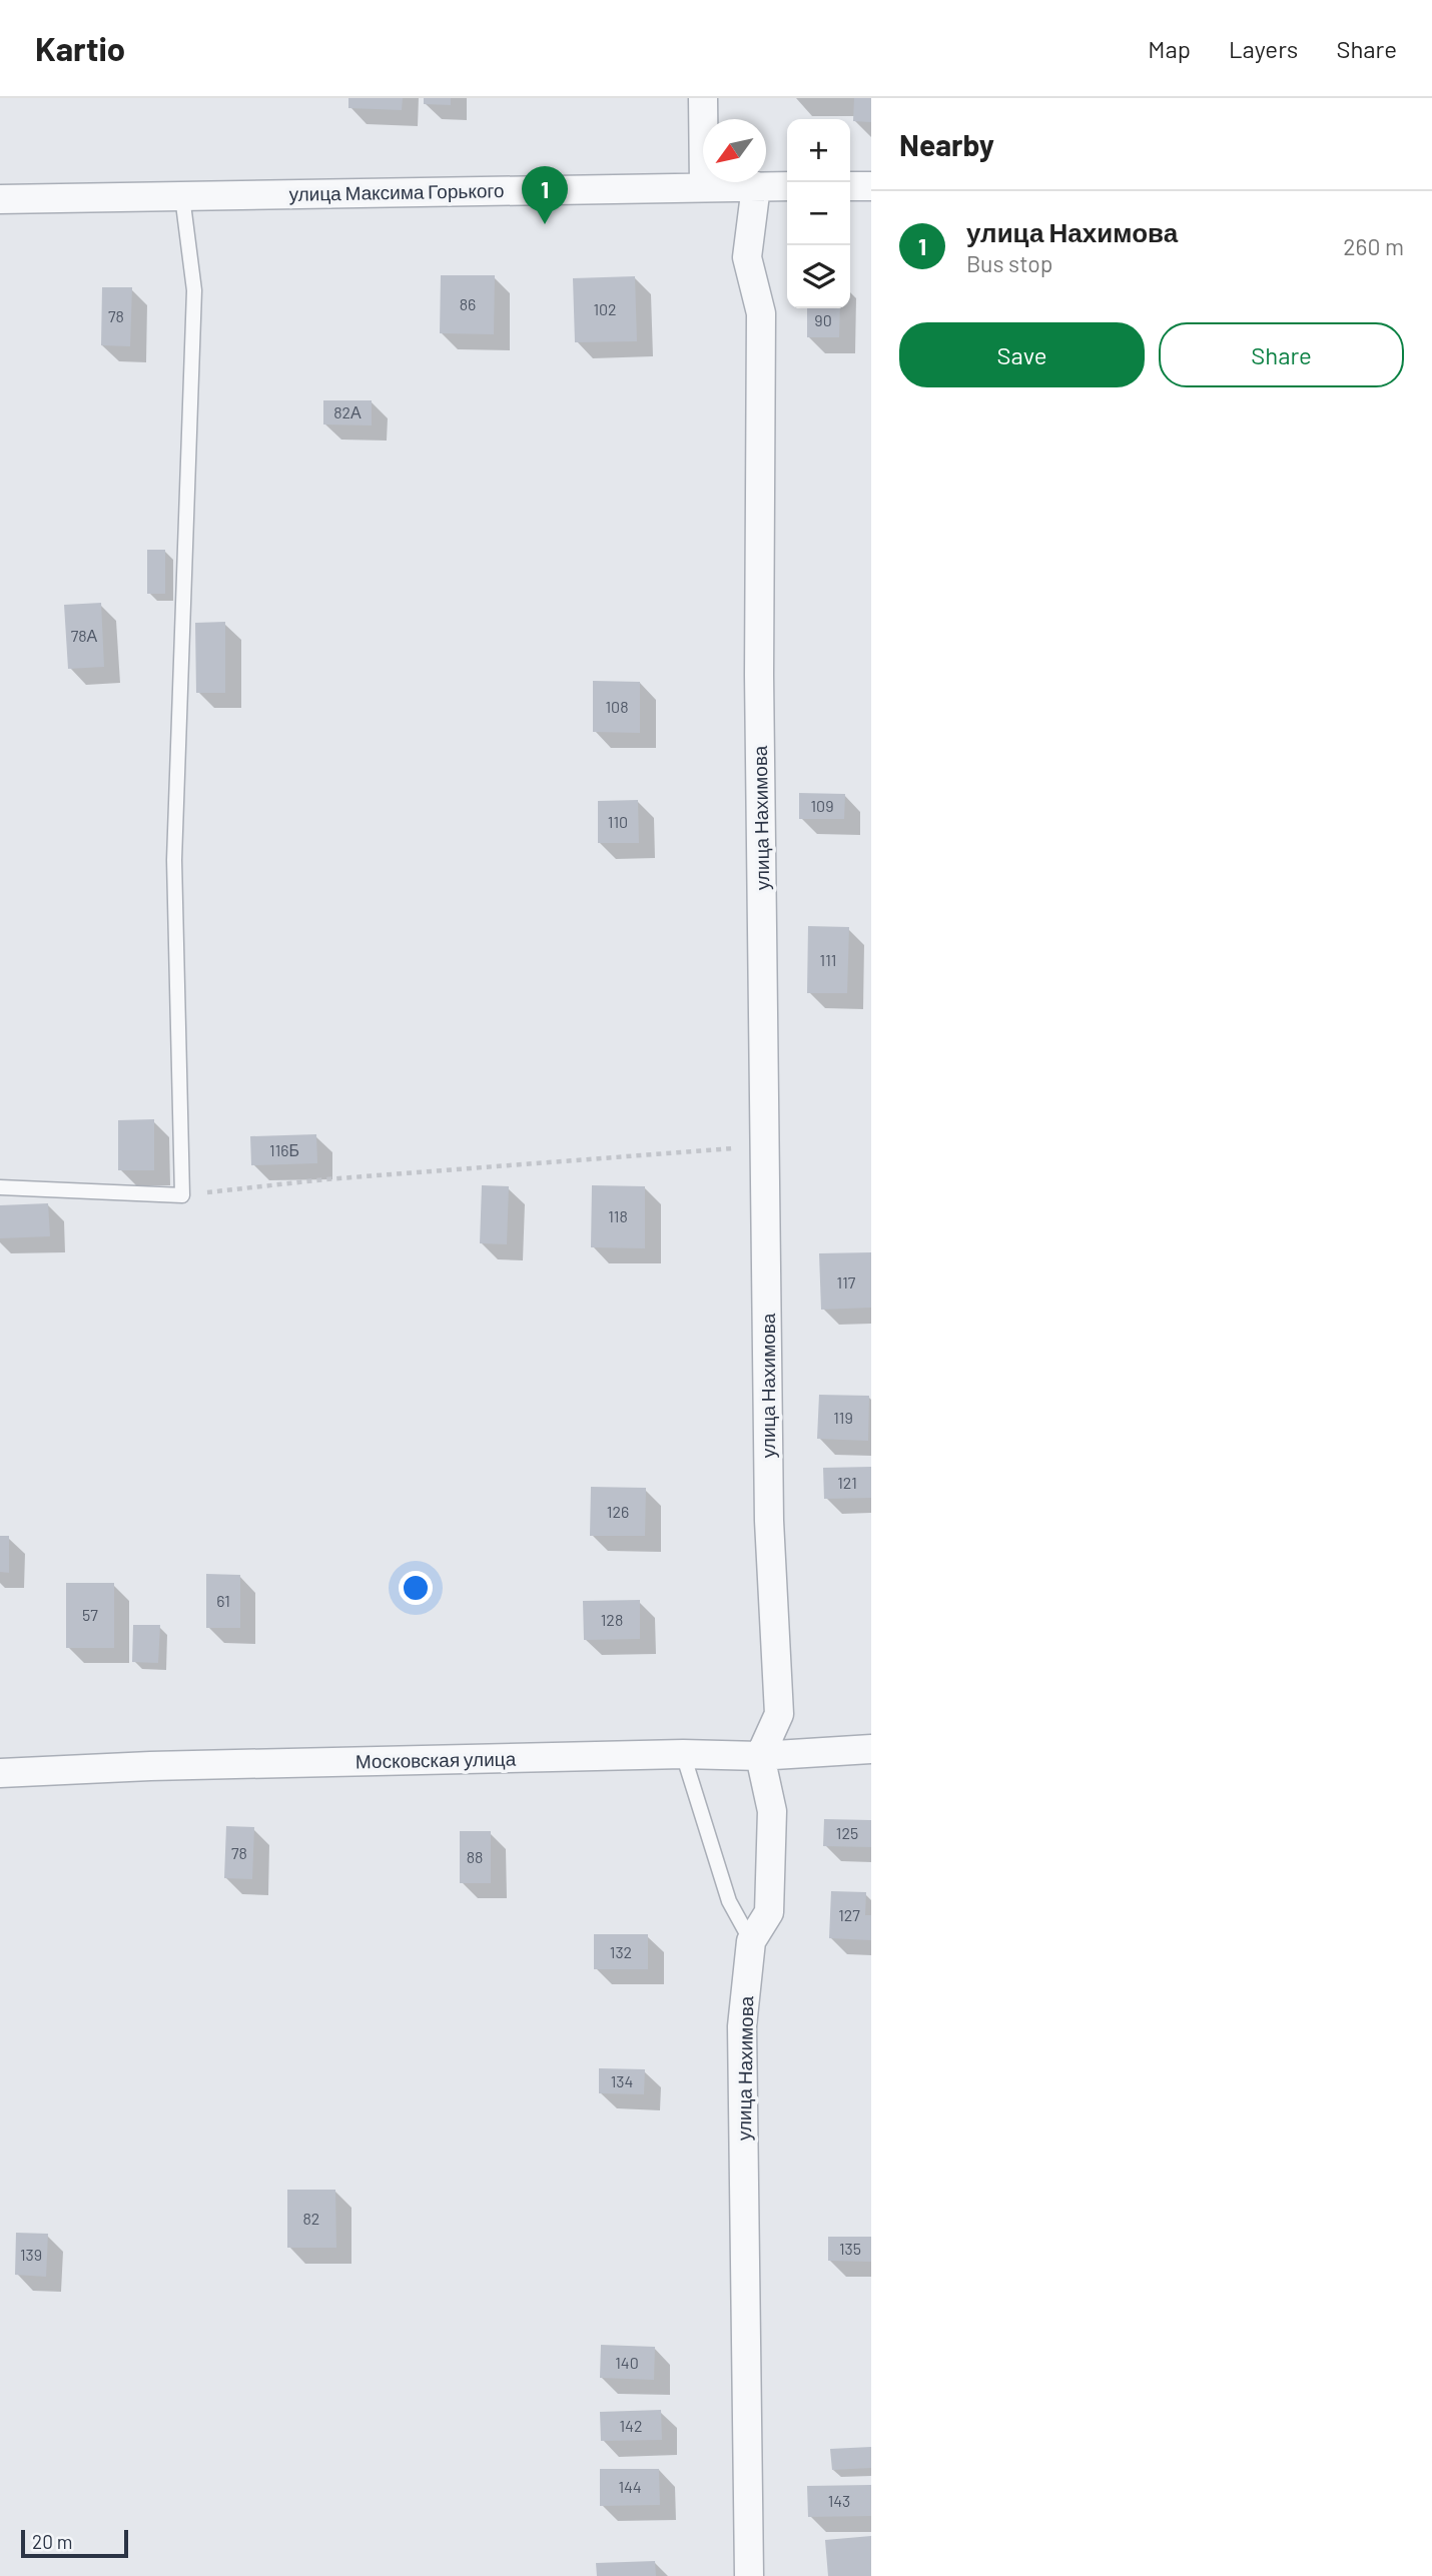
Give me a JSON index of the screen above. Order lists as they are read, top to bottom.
{
  "streets": {
    "street": ["улица Максима Горького", "улица Нахимова", "Московская улица"]
  },
  "crossings": [
    ["улица Максима Горького", "улица Нахимова"],
    ["улица Нахимова", "Московская улица"]
  ],
  "house_numbers": [
    "86",
    "102",
    "78",
    "90",
    "82А",
    "78А",
    "108",
    "109",
    "110",
    "111",
    "116Б",
    "118",
    "117",
    "119",
    "121",
    "126",
    "61",
    "57",
    "128",
    "125",
    "78",
    "88",
    "127",
    "132",
    "134",
    "82",
    "135",
    "139",
    "140",
    "142",
    "144",
    "143"
  ],
  "scale_bar": "20 m",
  "north": "bottom left",
  "page": {
    "header": "Kartio",
    "nav": ["Map", "Layers", "Share"],
    "heading": "Nearby",
    "map_buttons": ["+", "−"],
    "pins": "1",
    "list": [
      {
        "mark": "1",
        "name": "улица Нахимова",
        "note": "Bus stop",
        "value": "260 m"
      }
    ],
    "buttons": ["Save", "Share"],
    "scale": "20 m"
  }
}
